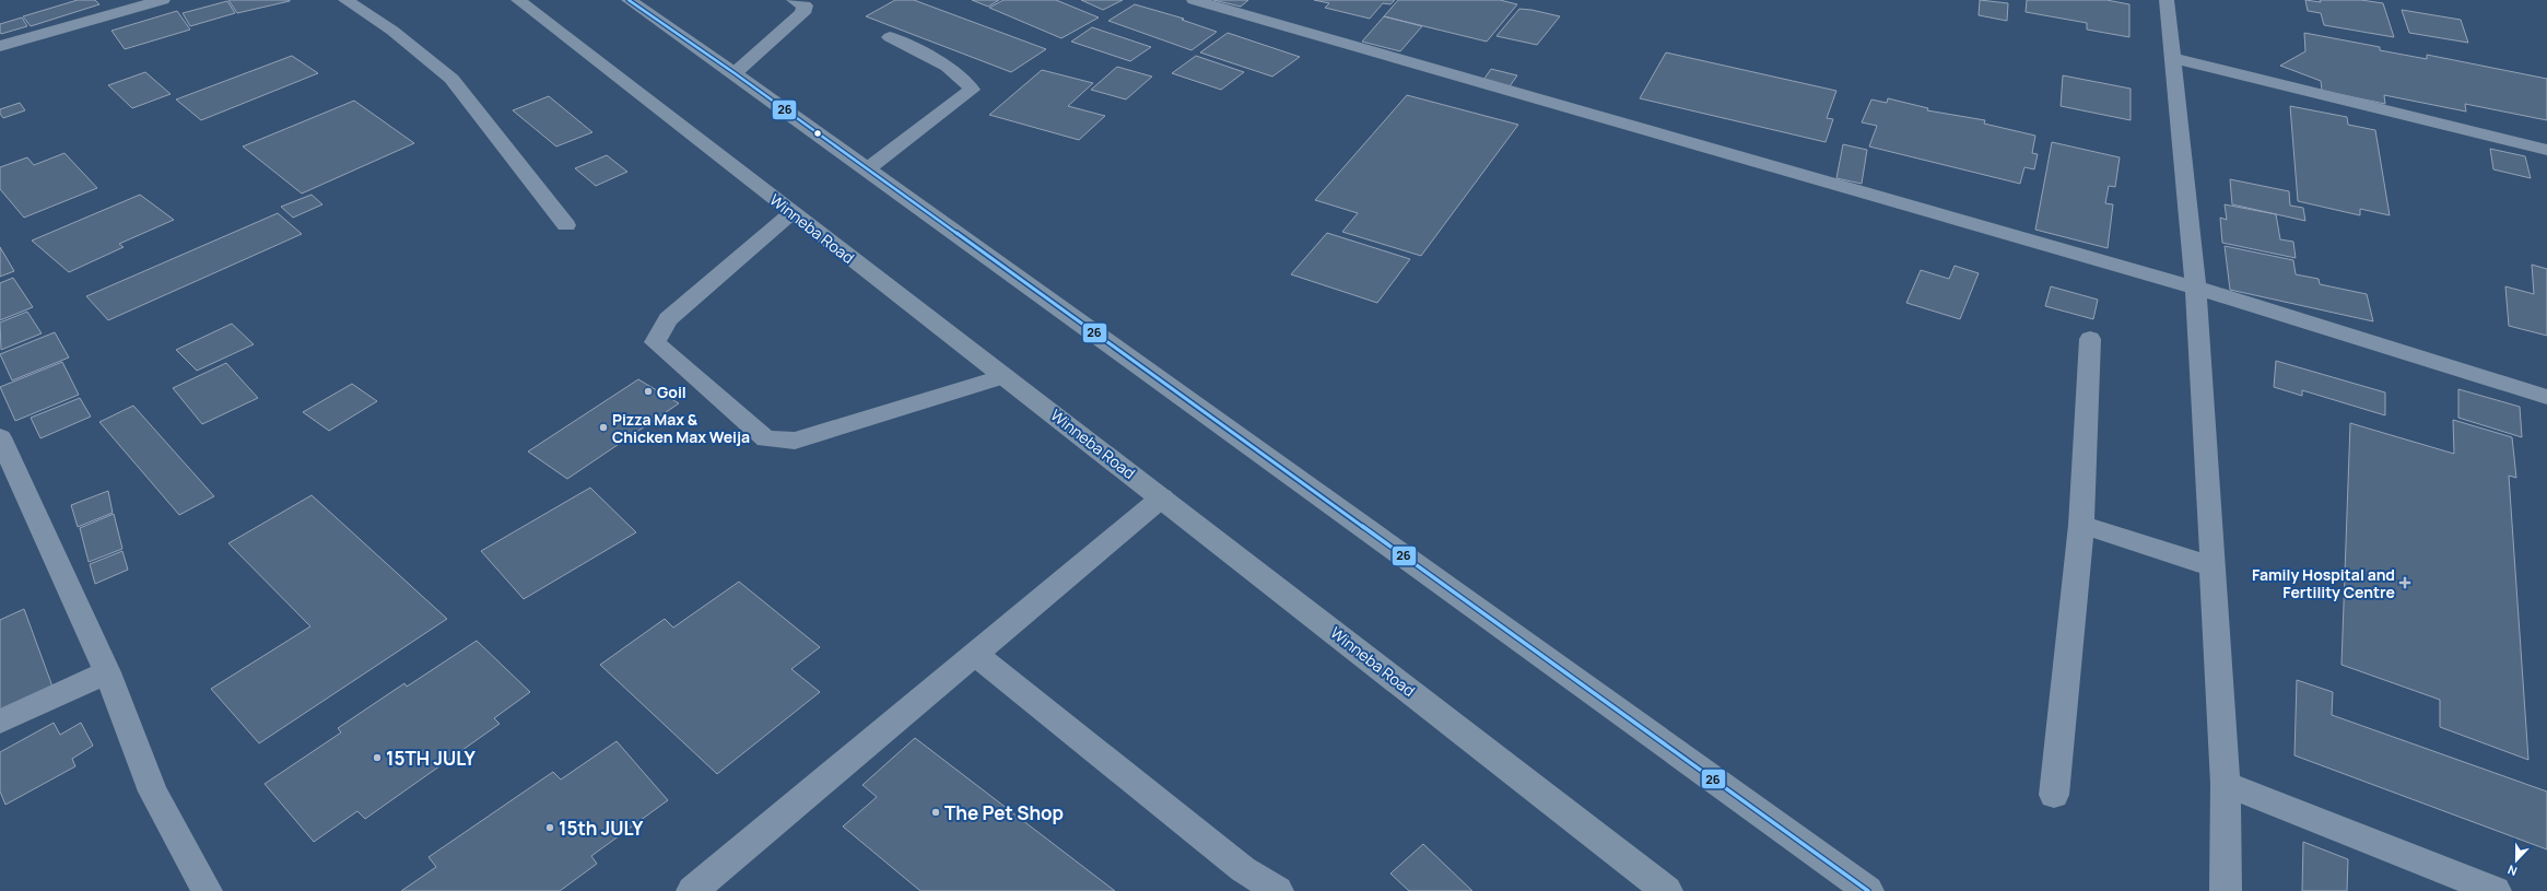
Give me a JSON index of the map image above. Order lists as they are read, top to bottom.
{
  "streets": {
    "highway": ["Winneba Road"]
  },
  "places": {
    "other": [
      "Goil",
      "Pizza Max & Chicken Max Weija",
      "15TH JULY",
      "The Pet Shop",
      "15th JULY"
    ],
    "health": ["Family Hospital and Fertility Centre"]
  },
  "lines": ["transit line 26"],
  "north": "bottom"
}
